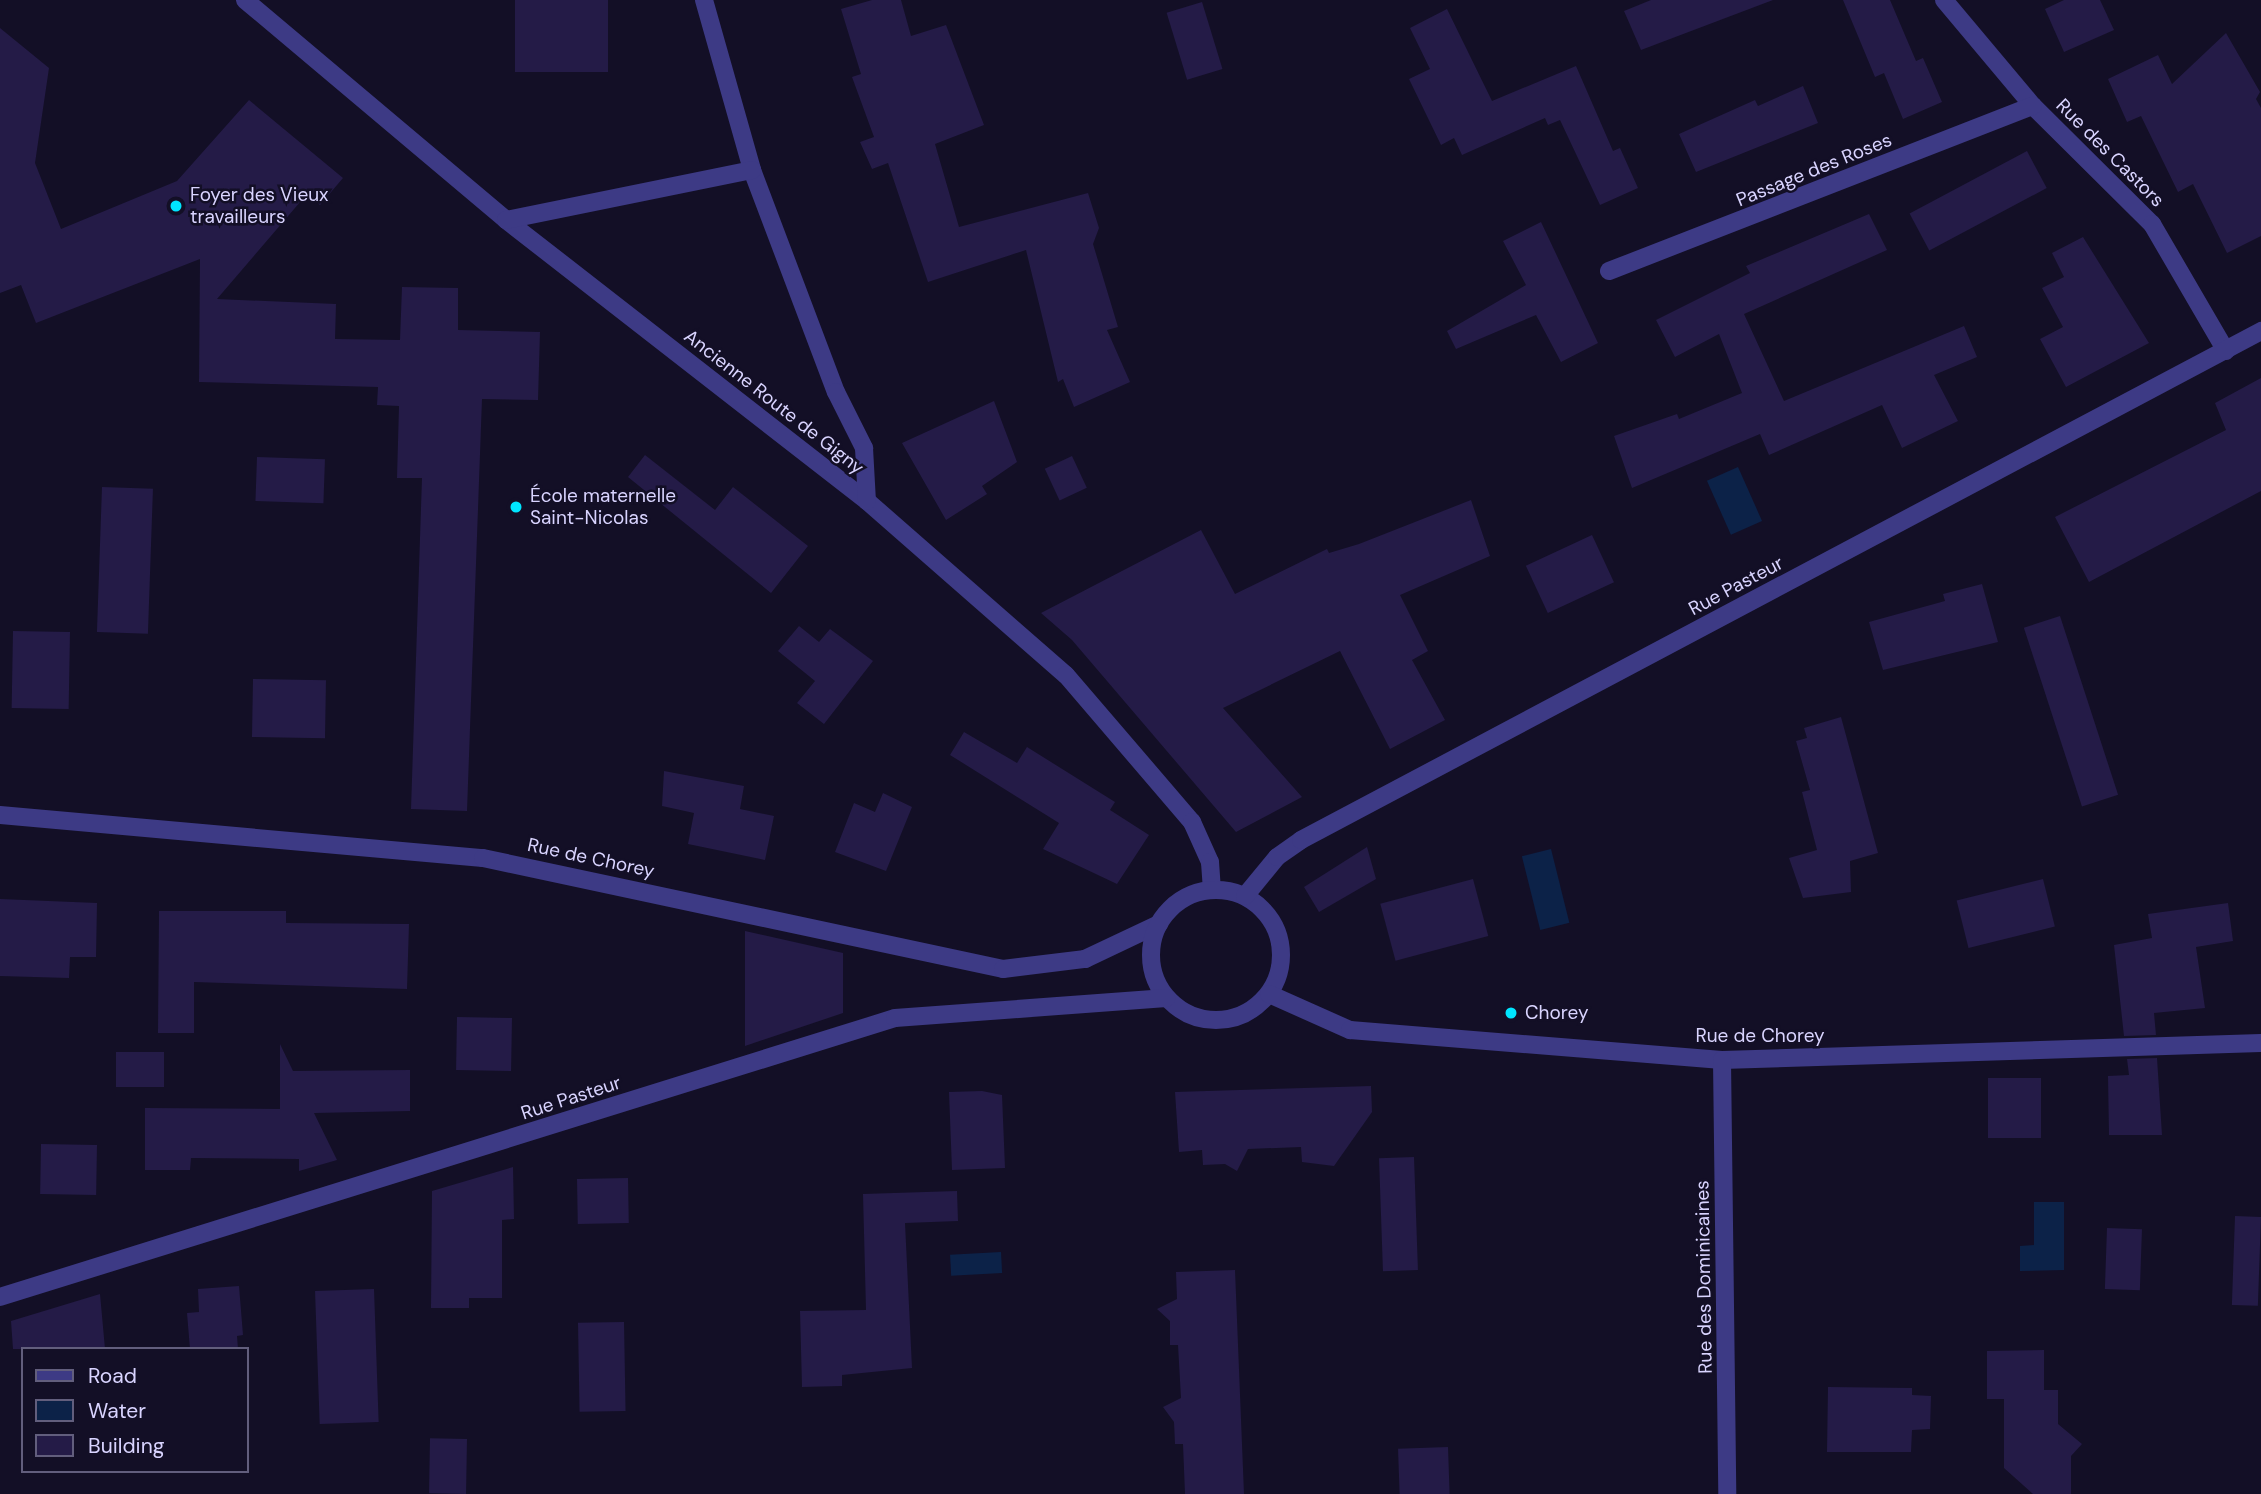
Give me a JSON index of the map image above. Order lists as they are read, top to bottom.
{
  "streets": {
    "street": [
      "Rue des Castors",
      "Passage des Roses",
      "Ancienne Route de Gigny",
      "Rue Pasteur",
      "Rue de Chorey",
      "Rue des Dominicaines"
    ]
  },
  "crossings": [
    ["Rue des Castors", "Passage des Roses"],
    ["Rue des Castors", "Rue Pasteur"],
    ["Ancienne Route de Gigny", "Rue Pasteur"],
    ["Ancienne Route de Gigny", "Rue de Chorey"],
    ["Rue Pasteur", "Rue de Chorey"],
    ["Rue de Chorey", "Rue des Dominicaines"]
  ],
  "places": ["Foyer des Vieux travailleurs", "École maternelle Saint-Nicolas", "Chorey"],
  "legend": ["Road", "Water", "Building"]
}
